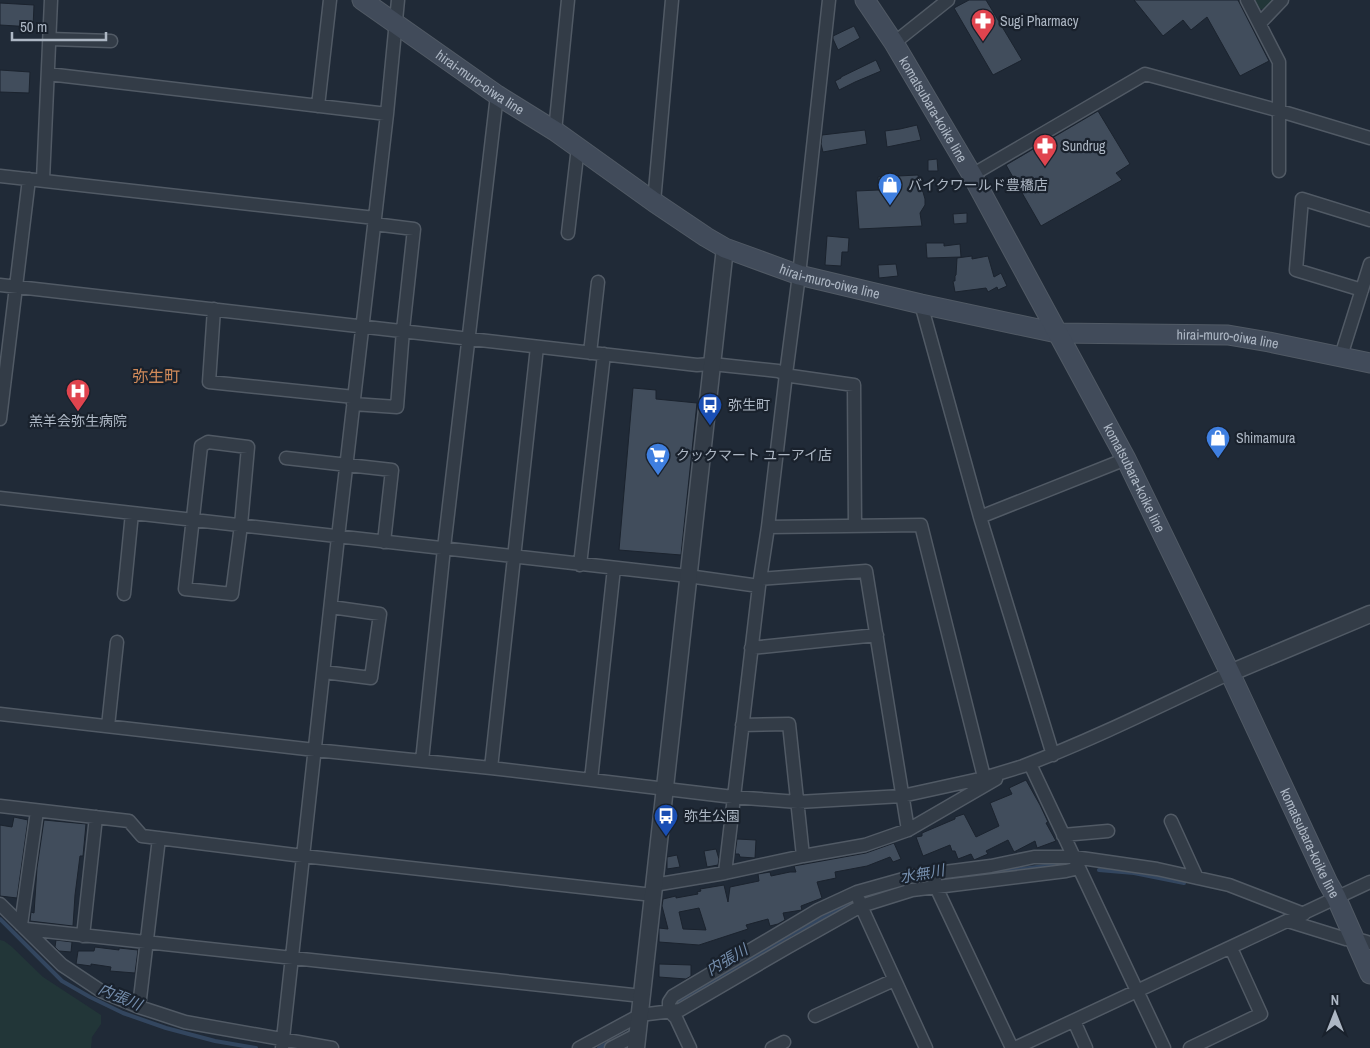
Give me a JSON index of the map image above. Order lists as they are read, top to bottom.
{
  "streets": {
    "main road": ["hirai-muro-oiwa line", "komatsubara-koike line"]
  },
  "crossings": [
    ["hirai-muro-oiwa line", "komatsubara-koike line"]
  ],
  "districts": ["弥生町"],
  "water": ["水無川", "内張川"],
  "places": {
    "pharmacy": ["Sugi Pharmacy", "Sundrug"],
    "shop": ["バイクワールド豊橋店", "Shimamura"],
    "hospital": ["羔羊会弥生病院"],
    "bus stop": ["弥生町", "弥生公園"],
    "supermarket": ["クックマート ユーアイ店"]
  },
  "scale_bar": "50 m",
  "north": "top"
}
